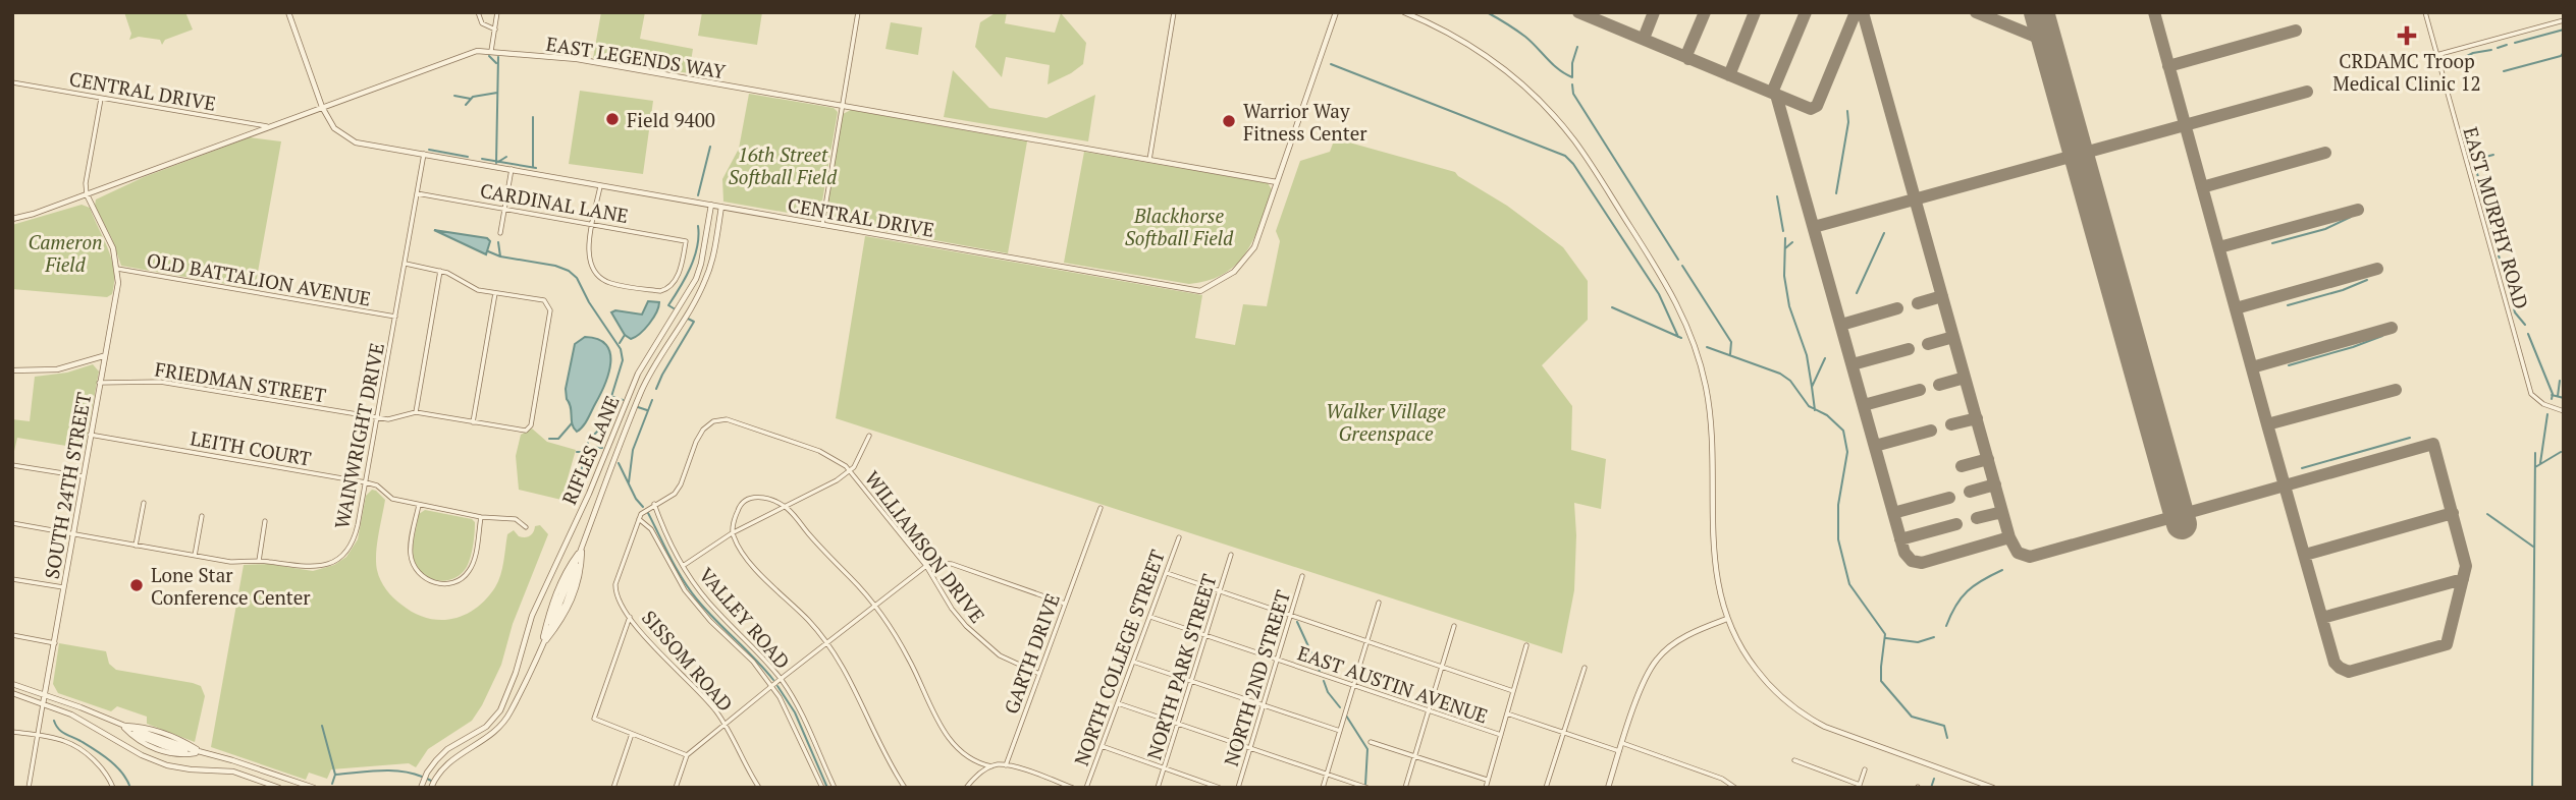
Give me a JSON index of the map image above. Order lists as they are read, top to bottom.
{
  "streets": {
    "street": [
      "EAST LEGENDS WAY",
      "CENTRAL DRIVE",
      "CARDINAL LANE",
      "EAST MURPHY ROAD",
      "OLD BATTALION AVENUE",
      "FRIEDMAN STREET",
      "WAINWRIGHT DRIVE",
      "LEITH COURT",
      "RIFLES LANE",
      "SOUTH 24TH STREET",
      "WILLIAMSON DRIVE",
      "VALLEY ROAD",
      "GARTH DRIVE",
      "NORTH COLLEGE STREET",
      "SISSOM ROAD",
      "NORTH PARK STREET",
      "NORTH 2ND STREET",
      "EAST AUSTIN AVENUE"
    ]
  },
  "crossings": [
    ["EAST LEGENDS WAY", "CENTRAL DRIVE"],
    ["EAST LEGENDS WAY", "SOUTH 24TH STREET"],
    ["CENTRAL DRIVE", "WAINWRIGHT DRIVE"],
    ["CENTRAL DRIVE", "RIFLES LANE"],
    ["CARDINAL LANE", "WAINWRIGHT DRIVE"],
    ["OLD BATTALION AVENUE", "WAINWRIGHT DRIVE"],
    ["OLD BATTALION AVENUE", "SOUTH 24TH STREET"],
    ["FRIEDMAN STREET", "WAINWRIGHT DRIVE"],
    ["FRIEDMAN STREET", "SOUTH 24TH STREET"],
    ["WAINWRIGHT DRIVE", "LEITH COURT"],
    ["WAINWRIGHT DRIVE", "SOUTH 24TH STREET"],
    ["LEITH COURT", "SOUTH 24TH STREET"],
    ["WILLIAMSON DRIVE", "VALLEY ROAD"],
    ["WILLIAMSON DRIVE", "GARTH DRIVE"],
    ["NORTH COLLEGE STREET", "EAST AUSTIN AVENUE"],
    ["NORTH PARK STREET", "EAST AUSTIN AVENUE"],
    ["NORTH 2ND STREET", "EAST AUSTIN AVENUE"]
  ],
  "parks": [
    "16th Street Softball Field",
    "Blackhorse Softball Field",
    "Cameron Field",
    "Walker Village Greenspace"
  ],
  "places": {
    "health": ["CRDAMC Troop Medical Clinic 12"],
    "other": ["Field 9400", "Warrior Way Fitness Center", "Lone Star Conference Center"]
  }
}
